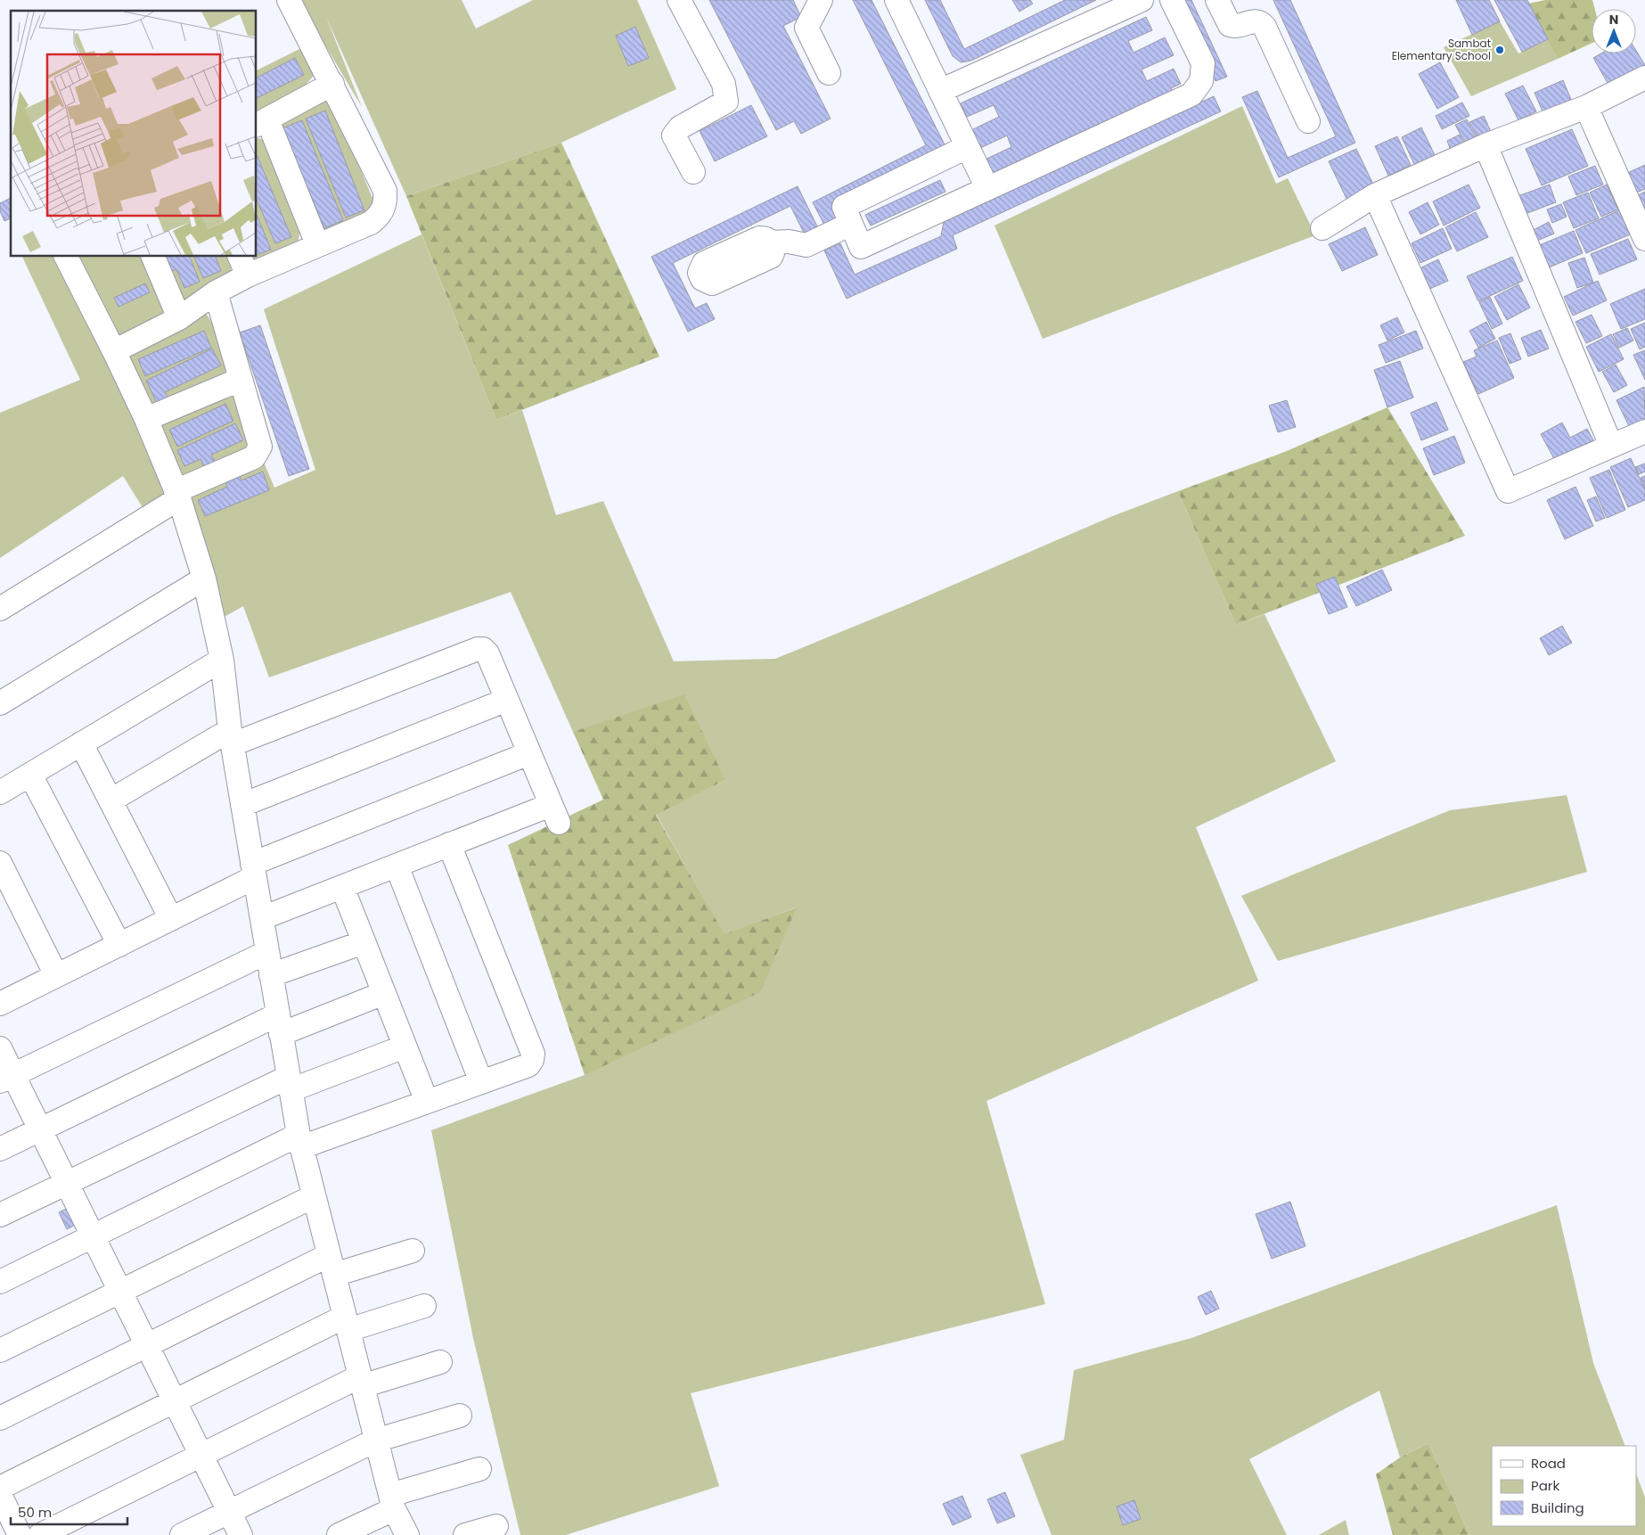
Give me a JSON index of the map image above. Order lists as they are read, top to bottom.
{
  "places": ["Sambat Elementary School"],
  "legend": ["Road", "Park", "Building"],
  "scale_bar": "50 m",
  "north": "top"
}
